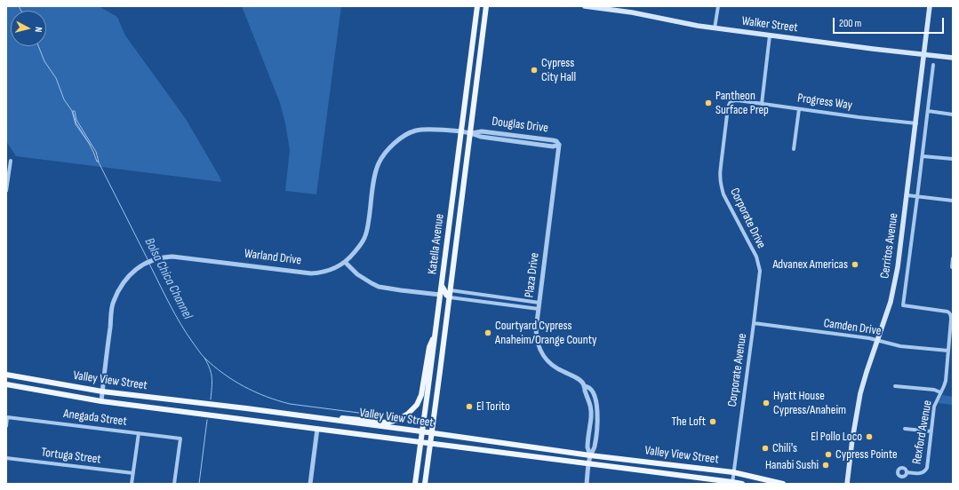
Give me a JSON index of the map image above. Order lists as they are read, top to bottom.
{
  "streets": {
    "main road": [
      "Walker Street",
      "Katella Avenue",
      "Cerritos Avenue",
      "Valley View Street"
    ],
    "street": [
      "Progress Way",
      "Douglas Drive",
      "Corporate Drive",
      "Warland Drive",
      "Plaza Drive",
      "Camden Drive",
      "Corporate Avenue",
      "Anegada Street",
      "Rexford Avenue",
      "Tortuga Street"
    ]
  },
  "crossings": [
    ["Walker Street", "Cerritos Avenue"],
    ["Progress Way", "Corporate Drive"],
    ["Progress Way", "Cerritos Avenue"],
    ["Douglas Drive", "Katella Avenue"],
    ["Douglas Drive", "Warland Drive"],
    ["Douglas Drive", "Plaza Drive"],
    ["Corporate Drive", "Corporate Avenue"],
    ["Katella Avenue", "Warland Drive"],
    ["Katella Avenue", "Valley View Street"],
    ["Cerritos Avenue", "Camden Drive"],
    ["Warland Drive", "Valley View Street"],
    ["Plaza Drive", "Valley View Street"],
    ["Camden Drive", "Corporate Avenue"],
    ["Camden Drive", "Rexford Avenue"],
    ["Corporate Avenue", "Valley View Street"]
  ],
  "water": ["Bolsa Chica Channel"],
  "places": [
    "Cypress City Hall",
    "Pantheon Surface Prep",
    "Advanex Americas",
    "Courtyard Cypress Anaheim/Orange County",
    "Hyatt House Cypress/Anaheim",
    "El Torito",
    "The Loft",
    "El Pollo Loco",
    "Chili's",
    "Cypress Pointe",
    "Hanabi Sushi"
  ],
  "scale_bar": "200 m",
  "north": "right"
}
